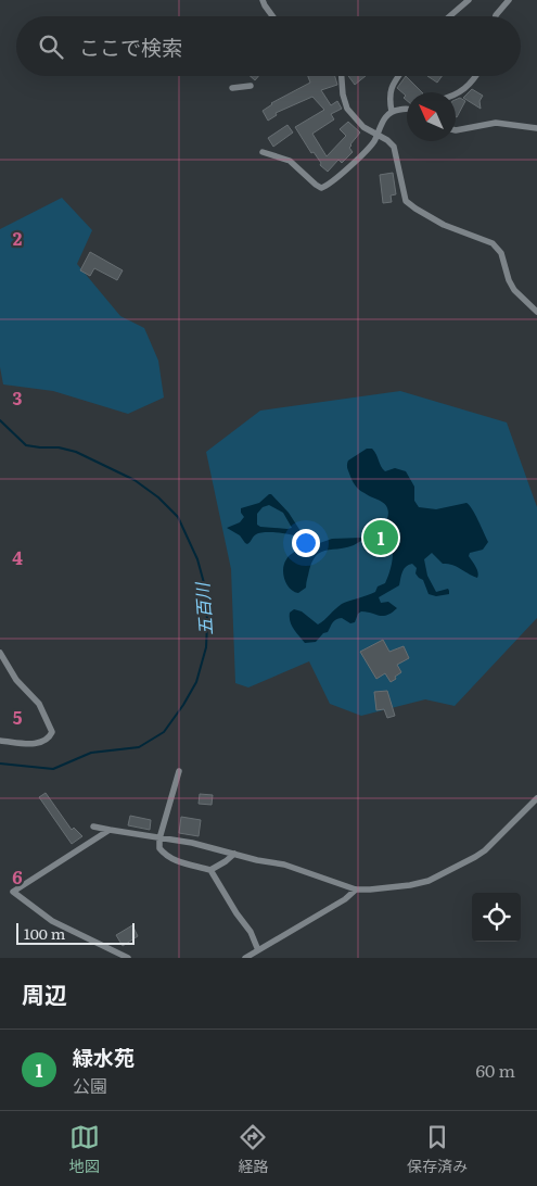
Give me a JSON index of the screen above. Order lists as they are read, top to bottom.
{
  "water": ["五百川"],
  "scale_bar": "100 m",
  "north": "top left",
  "page": {
    "search": "ここで検索",
    "pins": "1",
    "scale": "100 m",
    "heading": "周辺",
    "list": [
      {
        "mark": "1",
        "name": "緑水苑",
        "note": "公園",
        "value": "60 m"
      }
    ],
    "nav": ["地図", "経路", "保存済み"]
  },
  "grid": {
    "rows": [
      "2",
      "3",
      "4",
      "5",
      "6"
    ]
  }
}
